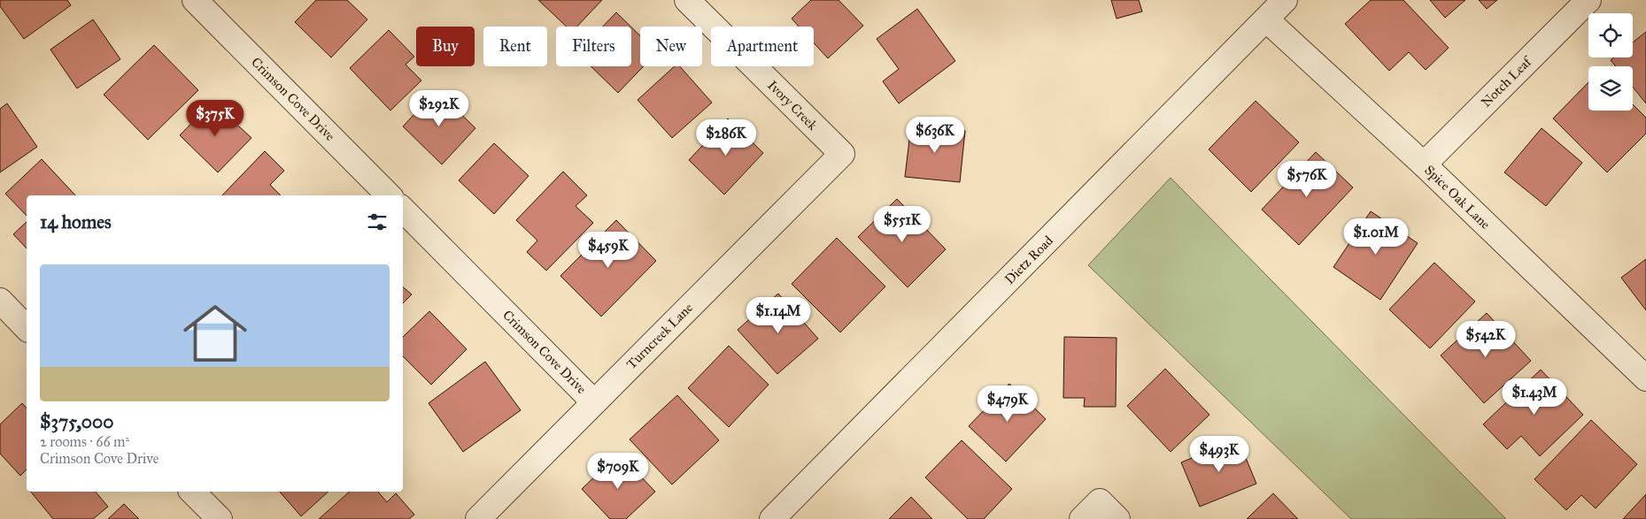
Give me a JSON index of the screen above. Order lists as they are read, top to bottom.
{
  "streets": {
    "street": [
      "Notch Leaf",
      "Crimson Cove Drive",
      "Ivory Creek",
      "Spice Oak Lane",
      "Dietz Road",
      "Turncreek Lane"
    ]
  },
  "crossings": [
    ["Notch Leaf", "Spice Oak Lane"],
    ["Crimson Cove Drive", "Turncreek Lane"],
    ["Ivory Creek", "Turncreek Lane"],
    ["Spice Oak Lane", "Dietz Road"]
  ],
  "page": {
    "chip": [
      "Buy",
      "Rent",
      "Filters",
      "New",
      "Apartment"
    ],
    "price": [
      "$292K",
      "$375K",
      "$636K",
      "$286K",
      "$576K",
      "$551K",
      "$1.01M",
      "$459K",
      "$1.14M",
      "$542K",
      "$1.43M",
      "$479K",
      "$493K",
      "$709K"
    ],
    "heading": "14 homes",
    "list": [
      {
        "name": "$375,000",
        "note": "2 rooms · 66 m² · Crimson Cove Drive"
      }
    ]
  }
}
